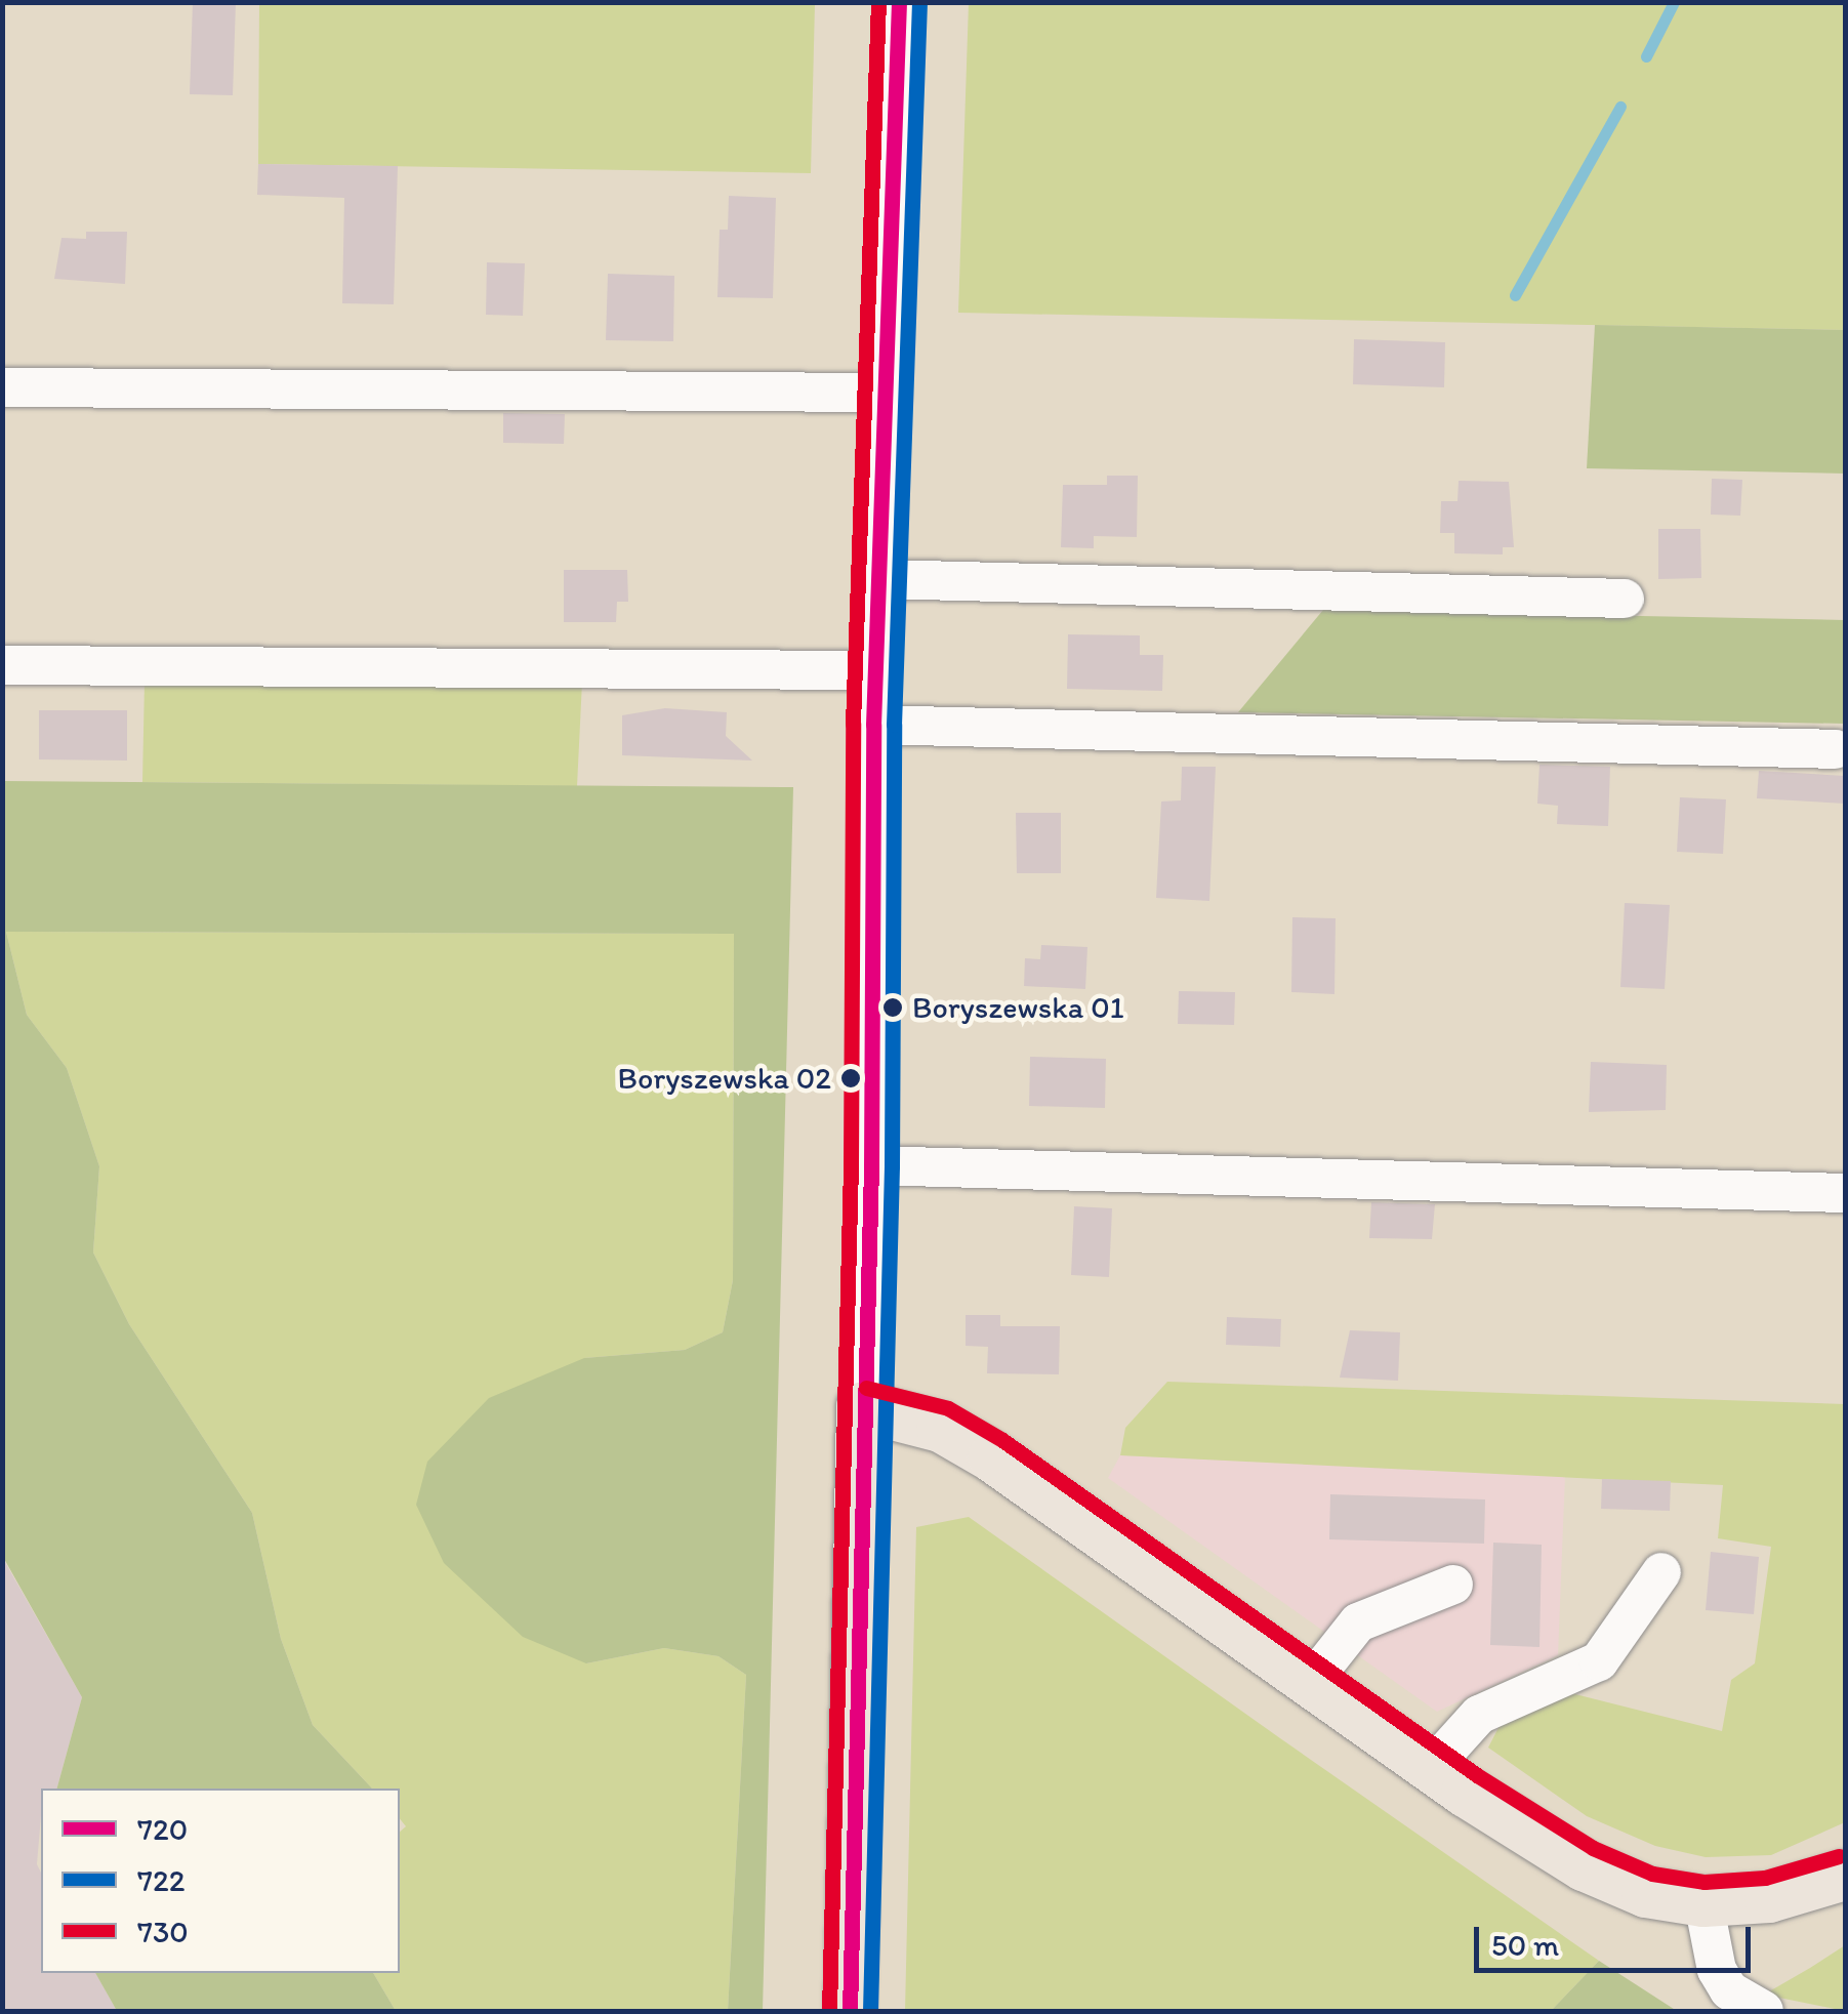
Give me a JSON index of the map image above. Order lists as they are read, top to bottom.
{
  "places": ["Boryszewska 01", "Boryszewska 02"],
  "lines": ["transit line 720", "transit line 730", "transit line 722"],
  "legend": ["720", "722", "730"],
  "scale_bar": "50 m"
}
